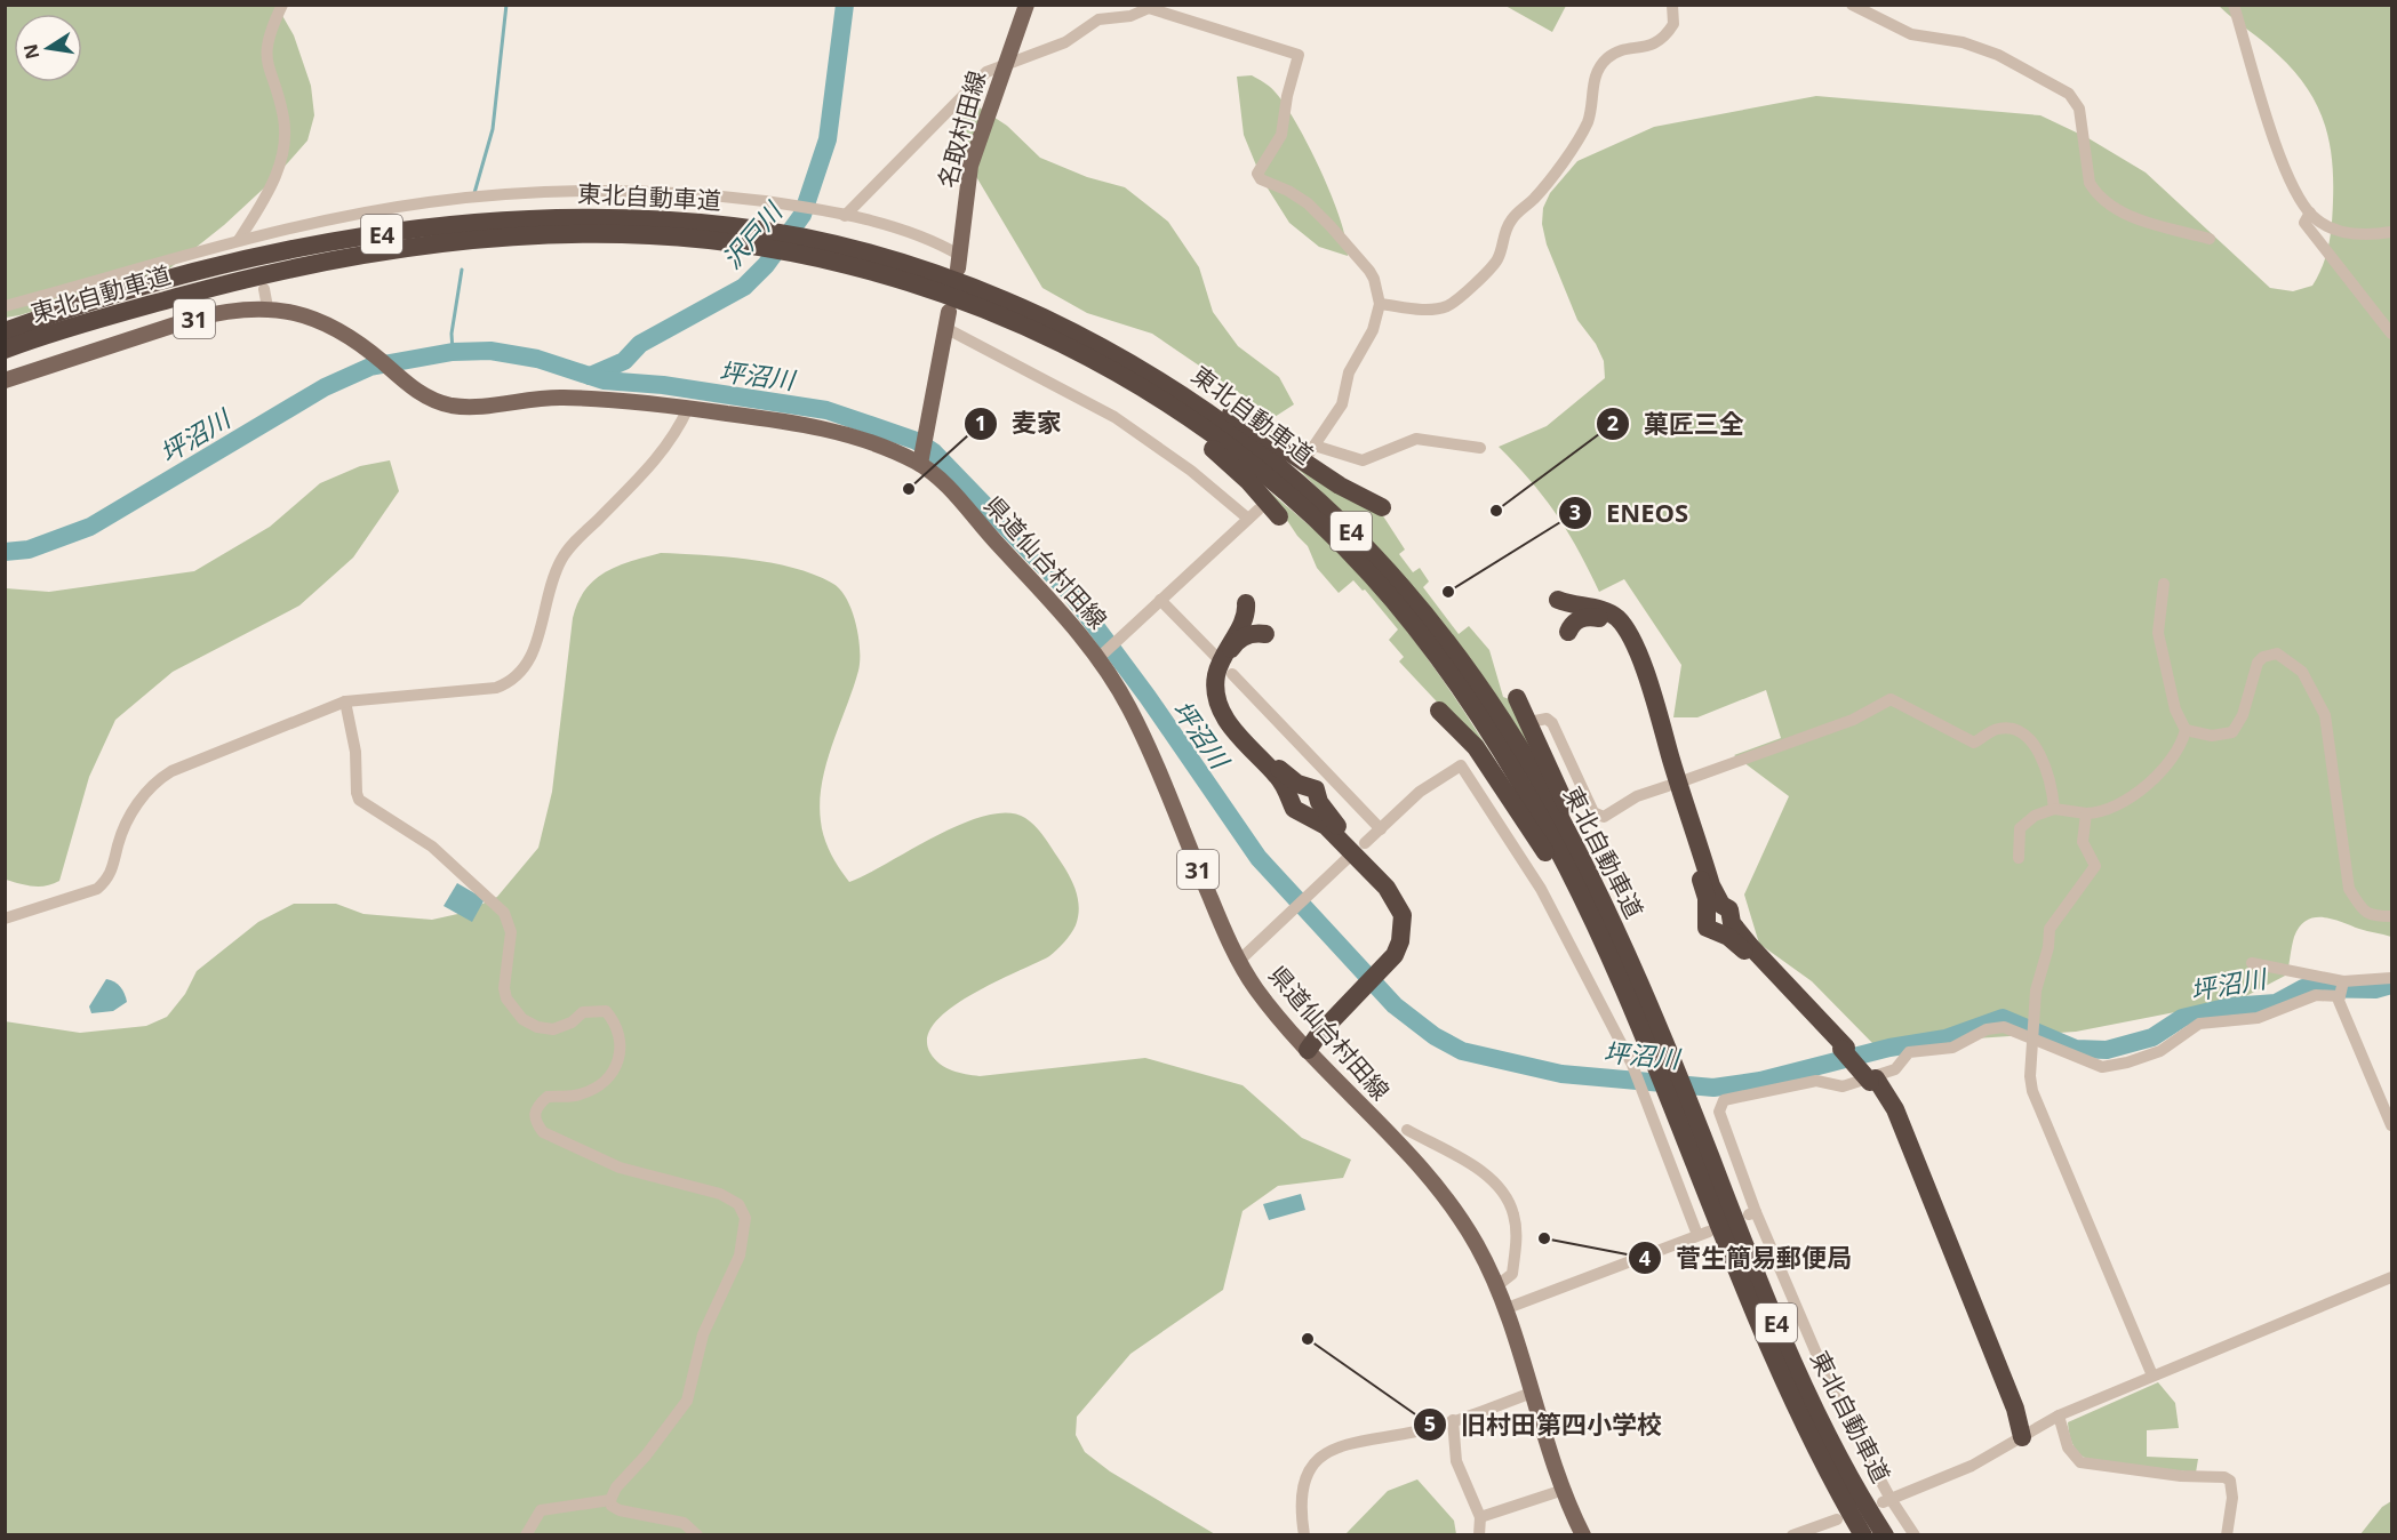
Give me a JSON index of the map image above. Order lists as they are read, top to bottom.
{
  "streets": {
    "highway": ["東北自動車道", "E4"],
    "main road": ["名取村田線", "31", "県道仙台村田線"]
  },
  "water": ["沢戸川", "坪沼川"],
  "places": [
    "麦家",
    "菓匠三全",
    "ENEOS",
    "菅生簡易郵便局",
    "旧村田第四小学校"
  ],
  "north": "left"
}
